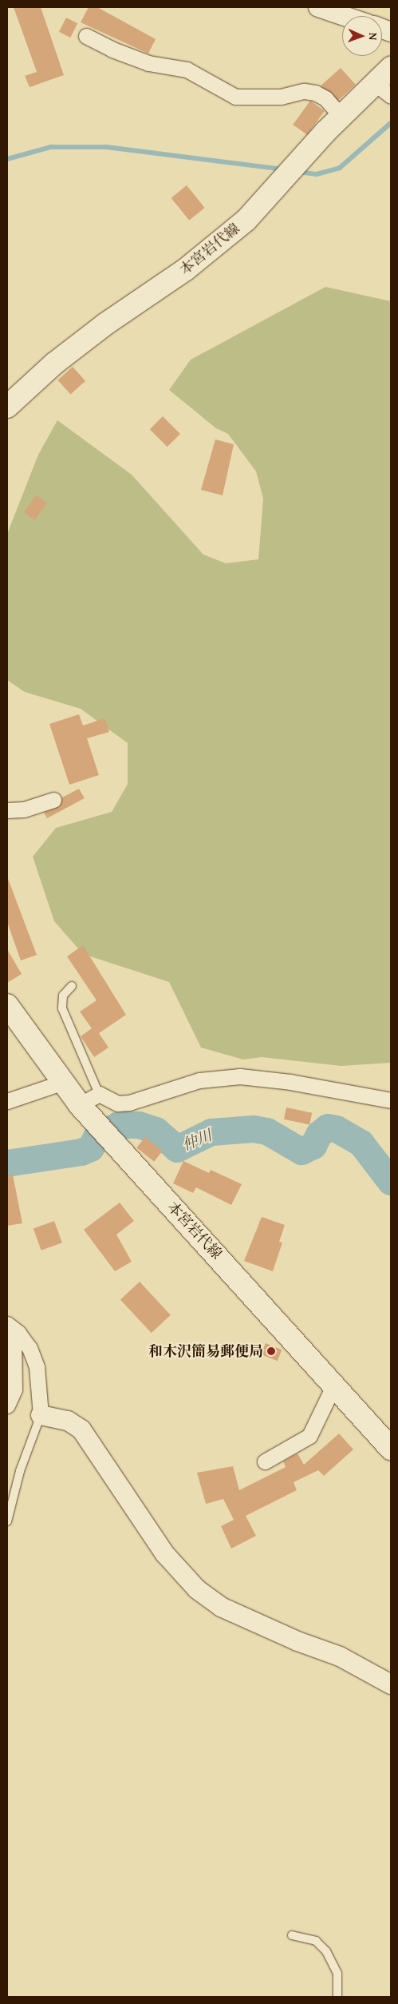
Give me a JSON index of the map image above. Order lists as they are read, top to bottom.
{
  "streets": {
    "main road": ["本宮岩代線"]
  },
  "water": ["仲川"],
  "places": ["和木沢簡易郵便局"],
  "north": "right"
}
